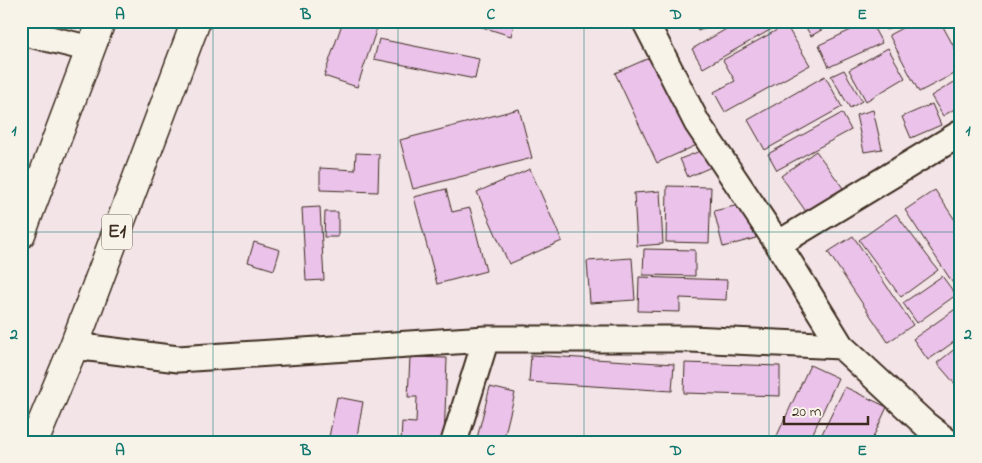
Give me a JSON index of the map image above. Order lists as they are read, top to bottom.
{
  "streets": {
    "highway": ["E1"]
  },
  "scale_bar": "20 m",
  "grid": {
    "columns": [
      "A",
      "B",
      "C",
      "D",
      "E"
    ],
    "rows": ["1", "2"]
  }
}
